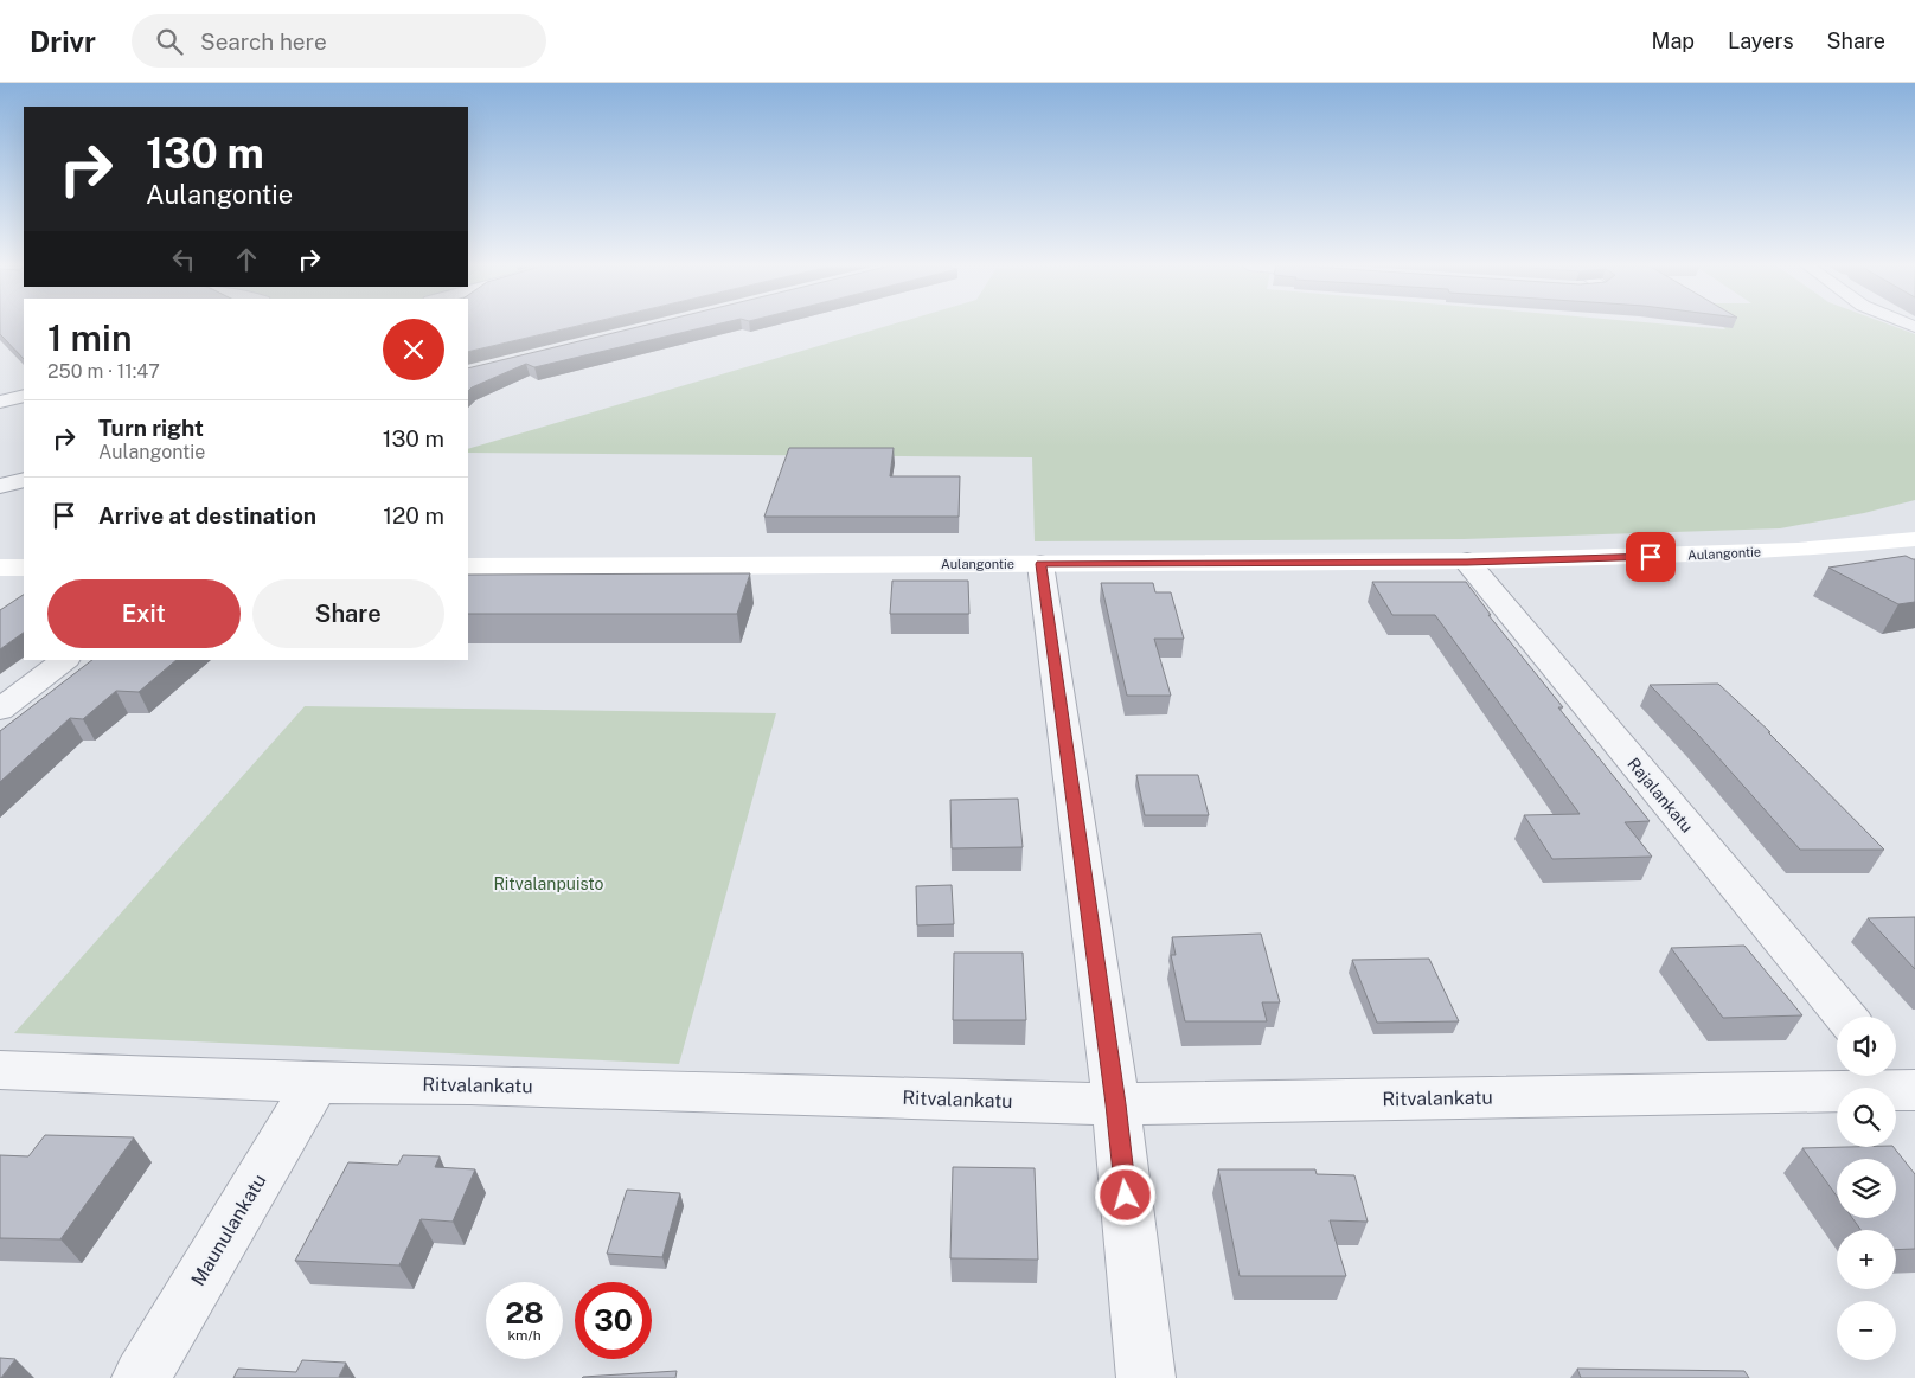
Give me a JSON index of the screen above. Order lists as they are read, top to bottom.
{
  "streets": {
    "main road": ["Aulangontie"],
    "street": ["Rajalankatu", "Ritvalankatu", "Maunulankatu"]
  },
  "crossings": [
    ["Aulangontie", "Rajalankatu"],
    ["Ritvalankatu", "Maunulankatu"]
  ],
  "parks": ["Ritvalanpuisto"],
  "page": {
    "header": "Drivr",
    "search": "Search here",
    "nav": ["Map", "Layers", "Share"],
    "turn": ["130 m", "Aulangontie"],
    "heading": ["1 min", "250 m · 11:47"],
    "list": [
      {
        "name": "Turn right",
        "note": "Aulangontie",
        "value": "130 m"
      },
      {
        "name": "Arrive at destination",
        "value": "120 m"
      }
    ],
    "buttons": ["Exit", "Share"],
    "map_buttons": ["+", "−"],
    "speed": "28 km/h",
    "limit": "30"
  }
}
